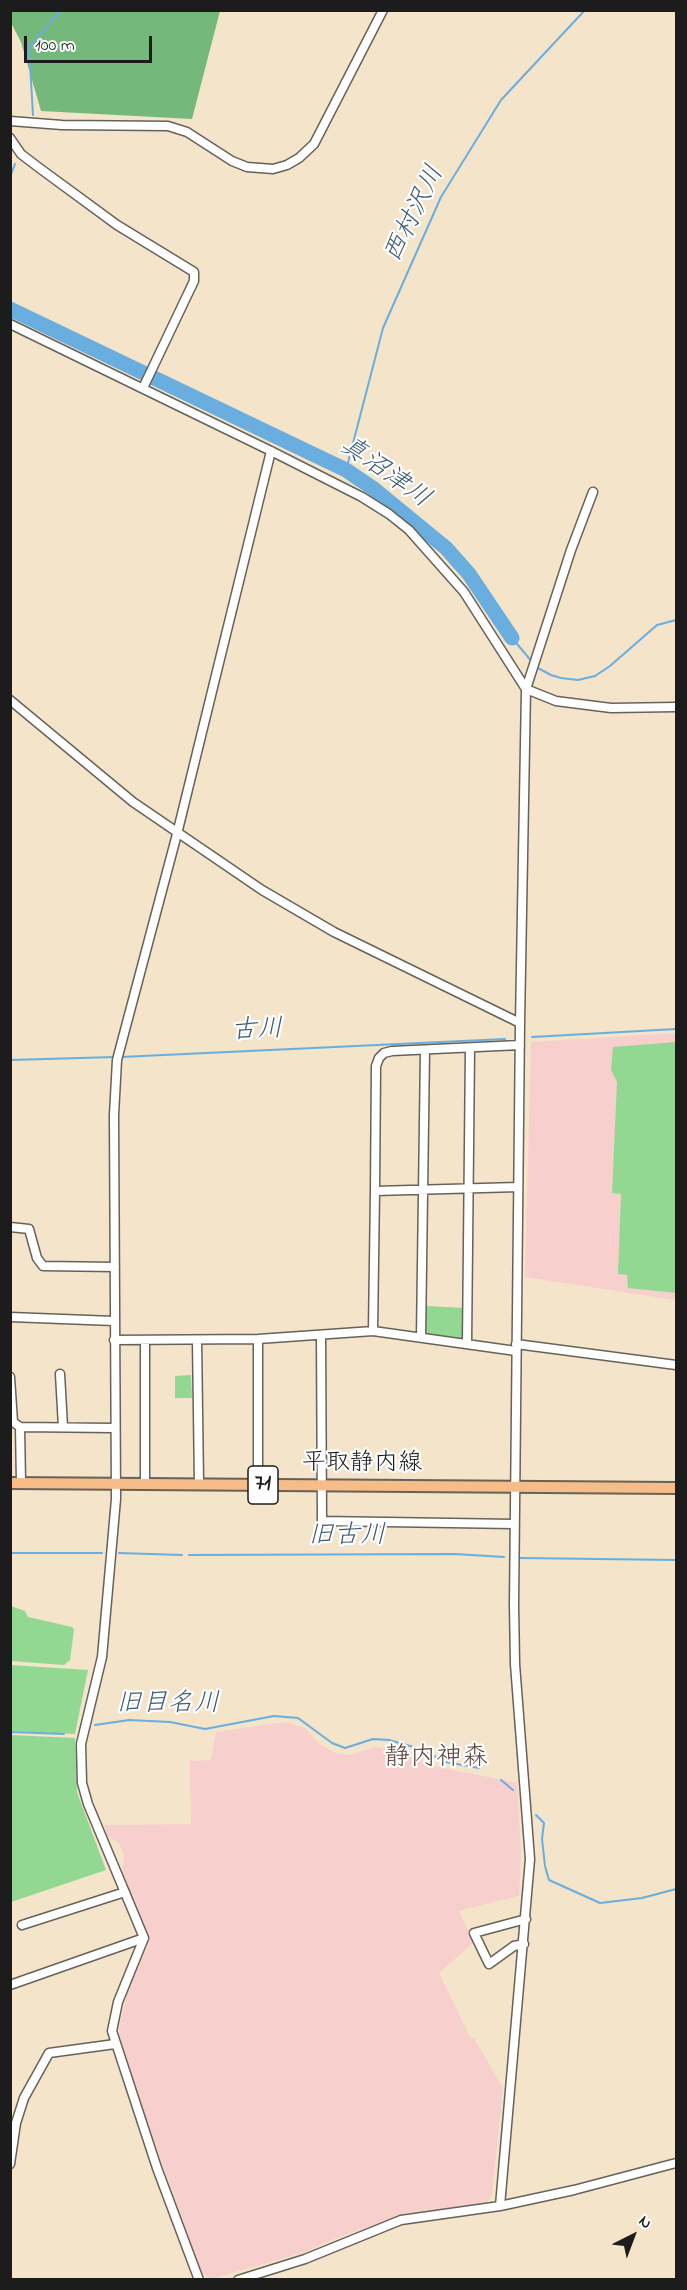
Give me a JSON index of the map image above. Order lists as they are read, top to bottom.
{
  "streets": {
    "main road": ["平取静内線", "71"]
  },
  "districts": ["静内神森"],
  "water": [
    "西村沢川",
    "真沼津川",
    "古川",
    "旧古川",
    "旧目名川"
  ],
  "scale_bar": "100 m",
  "north": "top right"
}
